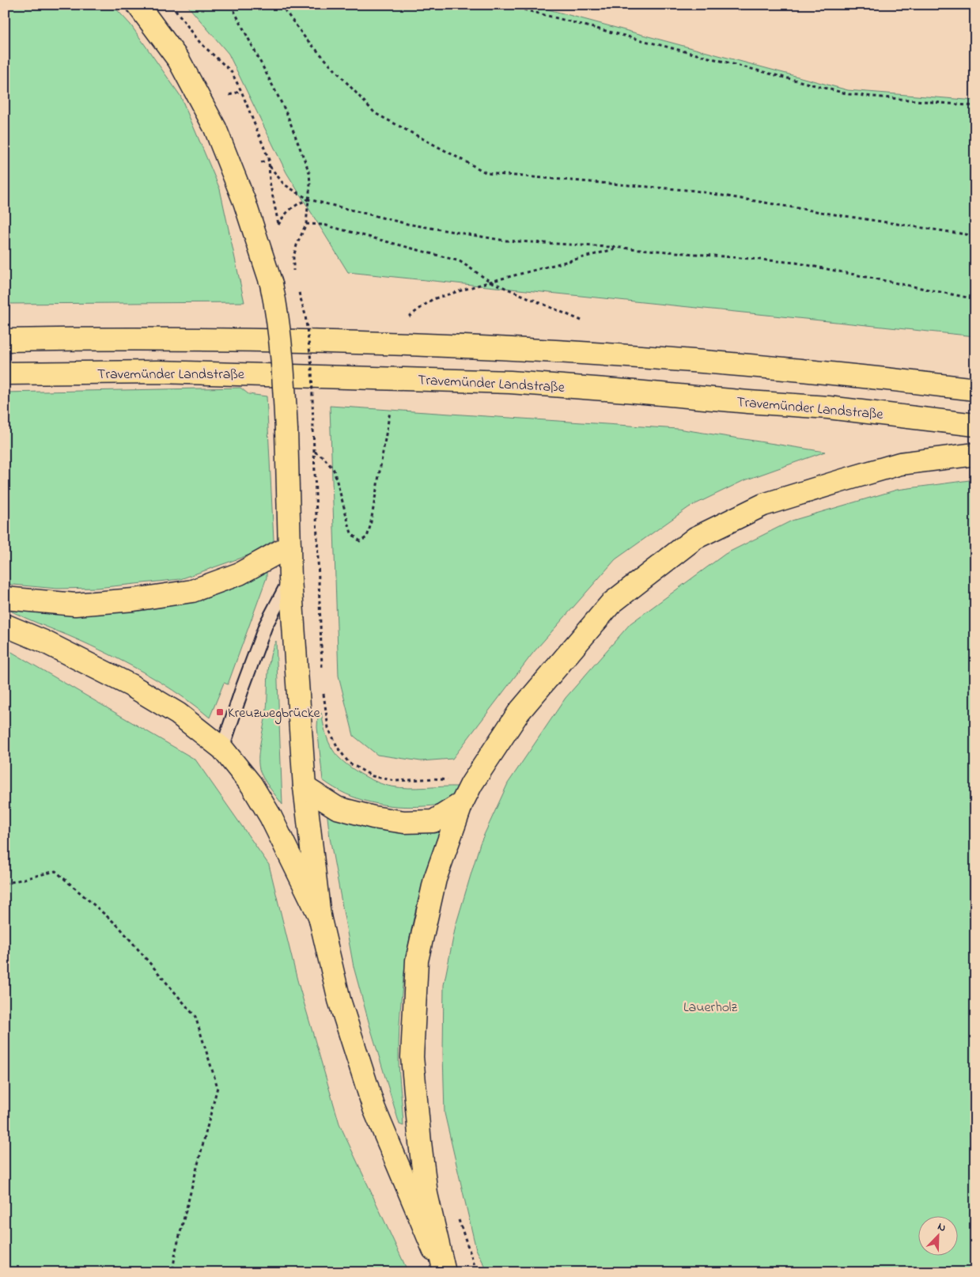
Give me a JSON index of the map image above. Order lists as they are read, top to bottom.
{
  "streets": {
    "main road": ["Travemünder Landstraße"]
  },
  "parks": ["Lauerholz"],
  "places": {
    "transit": ["Kreuzwegbrücke"]
  },
  "north": "top right"
}
